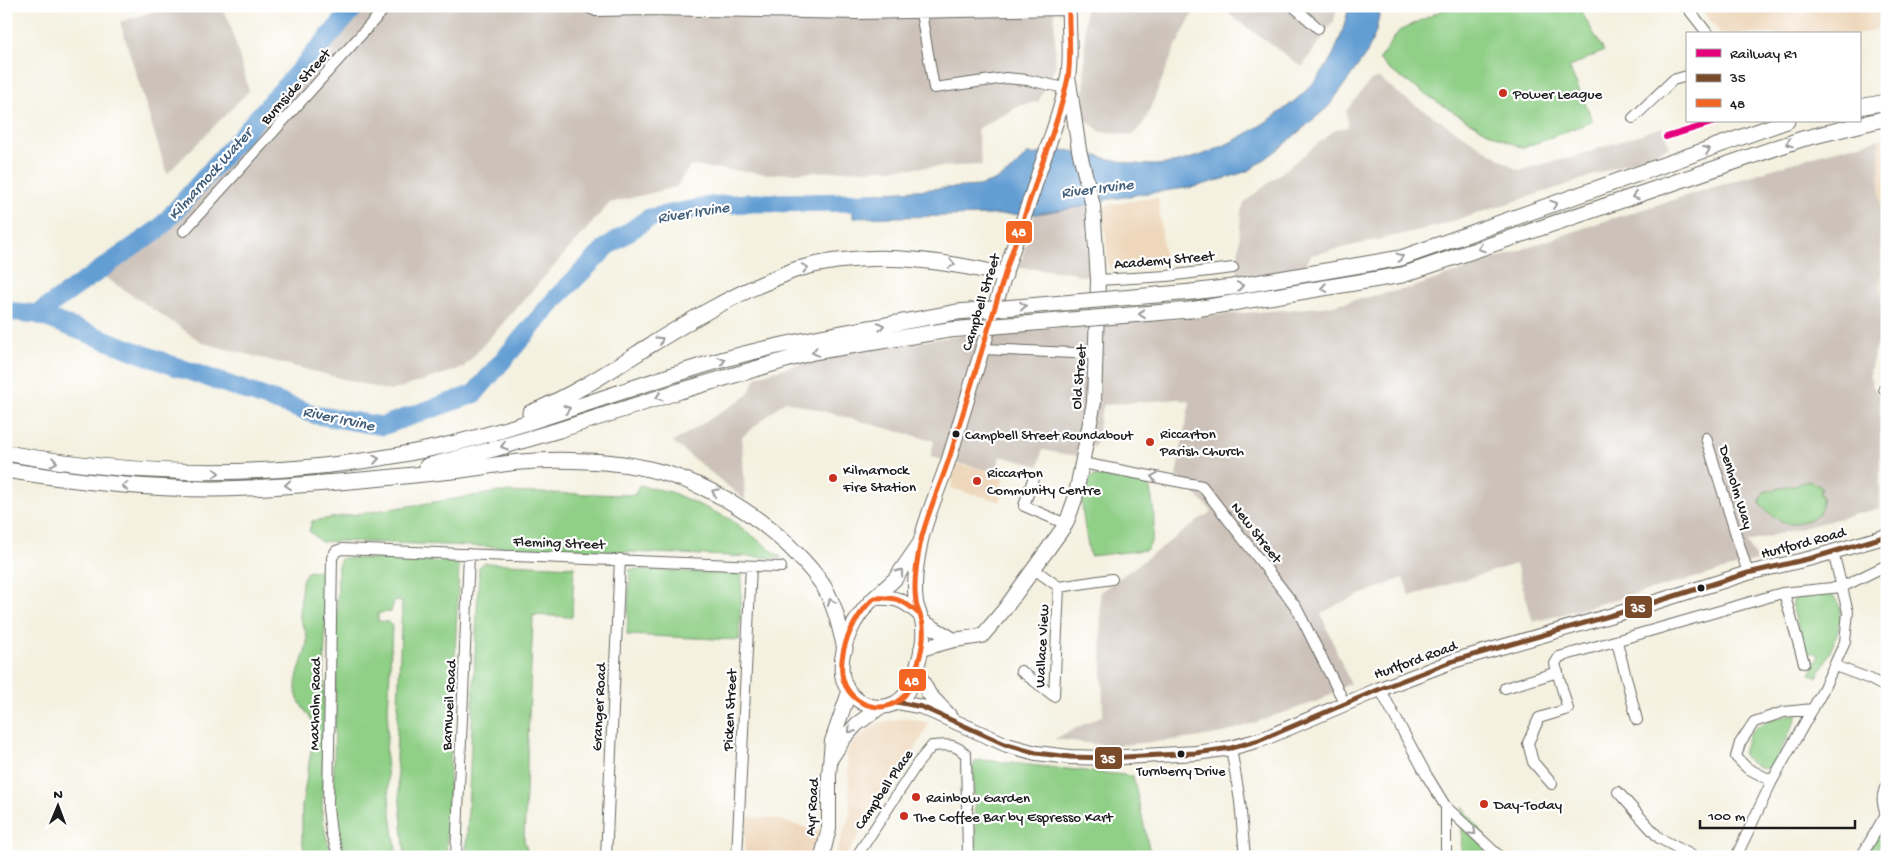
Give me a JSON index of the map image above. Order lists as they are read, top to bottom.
{
  "streets": {
    "main road": [
      "Campbell Street",
      "Old Street",
      "Hurlford Road",
      "Ayr Road"
    ],
    "street": [
      "Burnside Street",
      "Academy Street",
      "Denholm Way",
      "New Street",
      "Fleming Street",
      "Wallace View",
      "Maxholm Road",
      "Barnweil Road",
      "Granger Road",
      "Picken Street",
      "Campbell Place"
    ]
  },
  "crossings": [
    ["Academy Street", "Old Street"],
    ["Campbell Street", "Old Street"],
    ["Campbell Street", "Hurlford Road"],
    ["Campbell Street", "Ayr Road"],
    ["Old Street", "New Street"],
    ["Old Street", "Hurlford Road"],
    ["Old Street", "Wallace View"],
    ["Old Street", "Ayr Road"],
    ["Denholm Way", "Hurlford Road"],
    ["New Street", "Hurlford Road"],
    ["Fleming Street", "Maxholm Road"],
    ["Fleming Street", "Barnweil Road"],
    ["Fleming Street", "Granger Road"],
    ["Fleming Street", "Picken Street"],
    ["Hurlford Road", "Ayr Road"]
  ],
  "one_way": ["New Street"],
  "water": ["Kilmarnock Water", "River Irvine"],
  "places": [
    "Power League",
    "Campbell Street Roundabout",
    "Riccarton Parish Church",
    "Kilmarnock Fire Station",
    "Riccarton Community Centre",
    "Turnberry Drive",
    "Rainbow Garden",
    "Day-Today",
    "The Coffee Bar by Espresso Kart"
  ],
  "lines": ["transit line 48", "rail line R1", "transit line 35"],
  "legend": ["Railway R1", "35", "48"],
  "scale_bar": "100 m",
  "north": "top"
}
